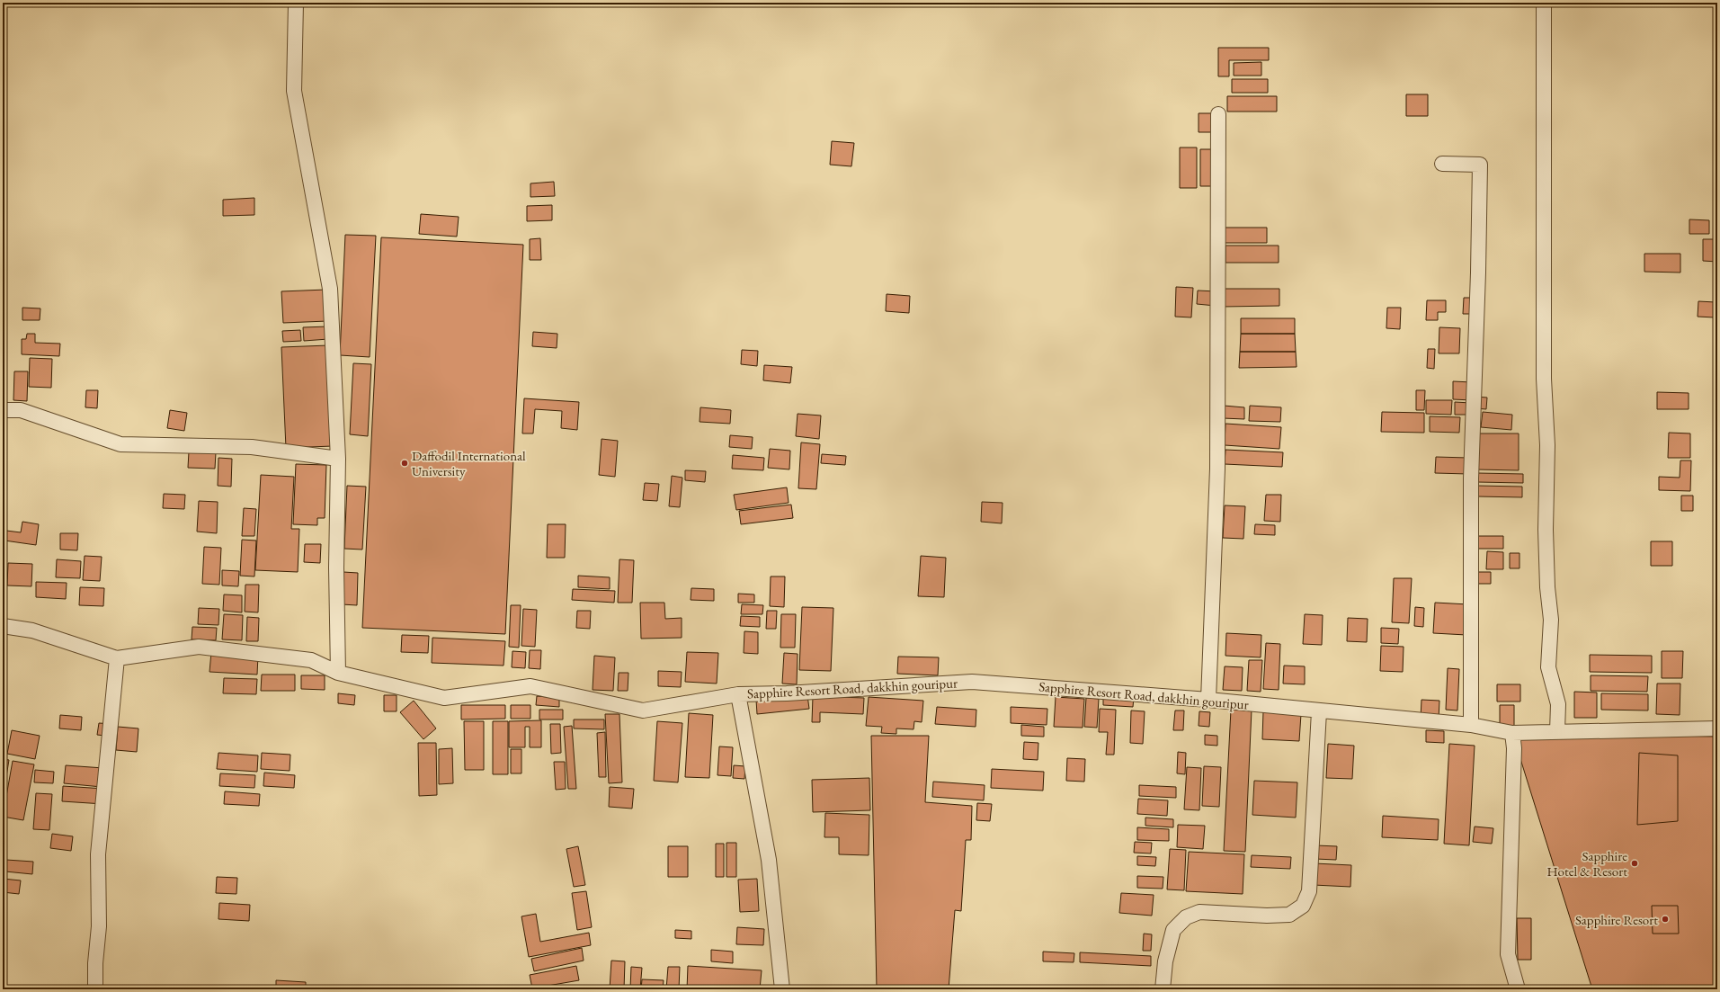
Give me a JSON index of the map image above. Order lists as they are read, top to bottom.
{
  "streets": {
    "street": ["Sapphire Resort Road, dakkhin gouripur"]
  },
  "places": ["Daffodil International University", "Sapphire Hotel & Resort", "Sapphire Resort"]
}
